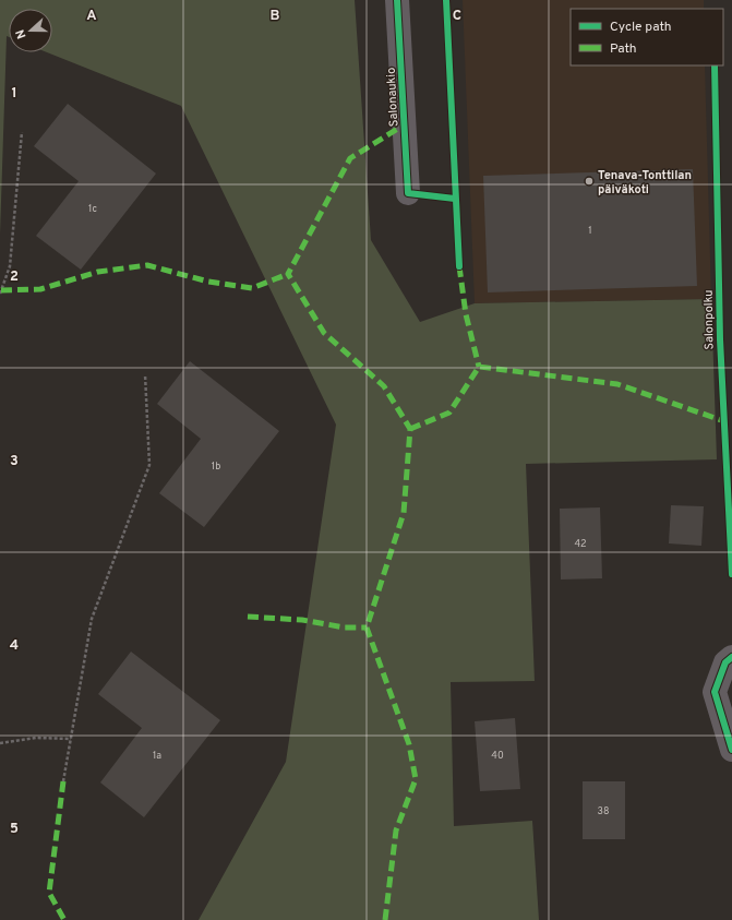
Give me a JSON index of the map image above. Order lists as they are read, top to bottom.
{
  "streets": {
    "street": ["Salonaukio"],
    "cycle path": ["Salonpolku"]
  },
  "places": ["Tenava-Tonttilan päiväkoti"],
  "house_numbers": [
    "1c",
    "1",
    "1b",
    "42",
    "1a",
    "40",
    "38"
  ],
  "legend": ["Cycle path", "Path"],
  "north": "left",
  "grid": {
    "columns": ["A", "B", "C"],
    "rows": [
      "1",
      "2",
      "3",
      "4",
      "5"
    ]
  }
}
